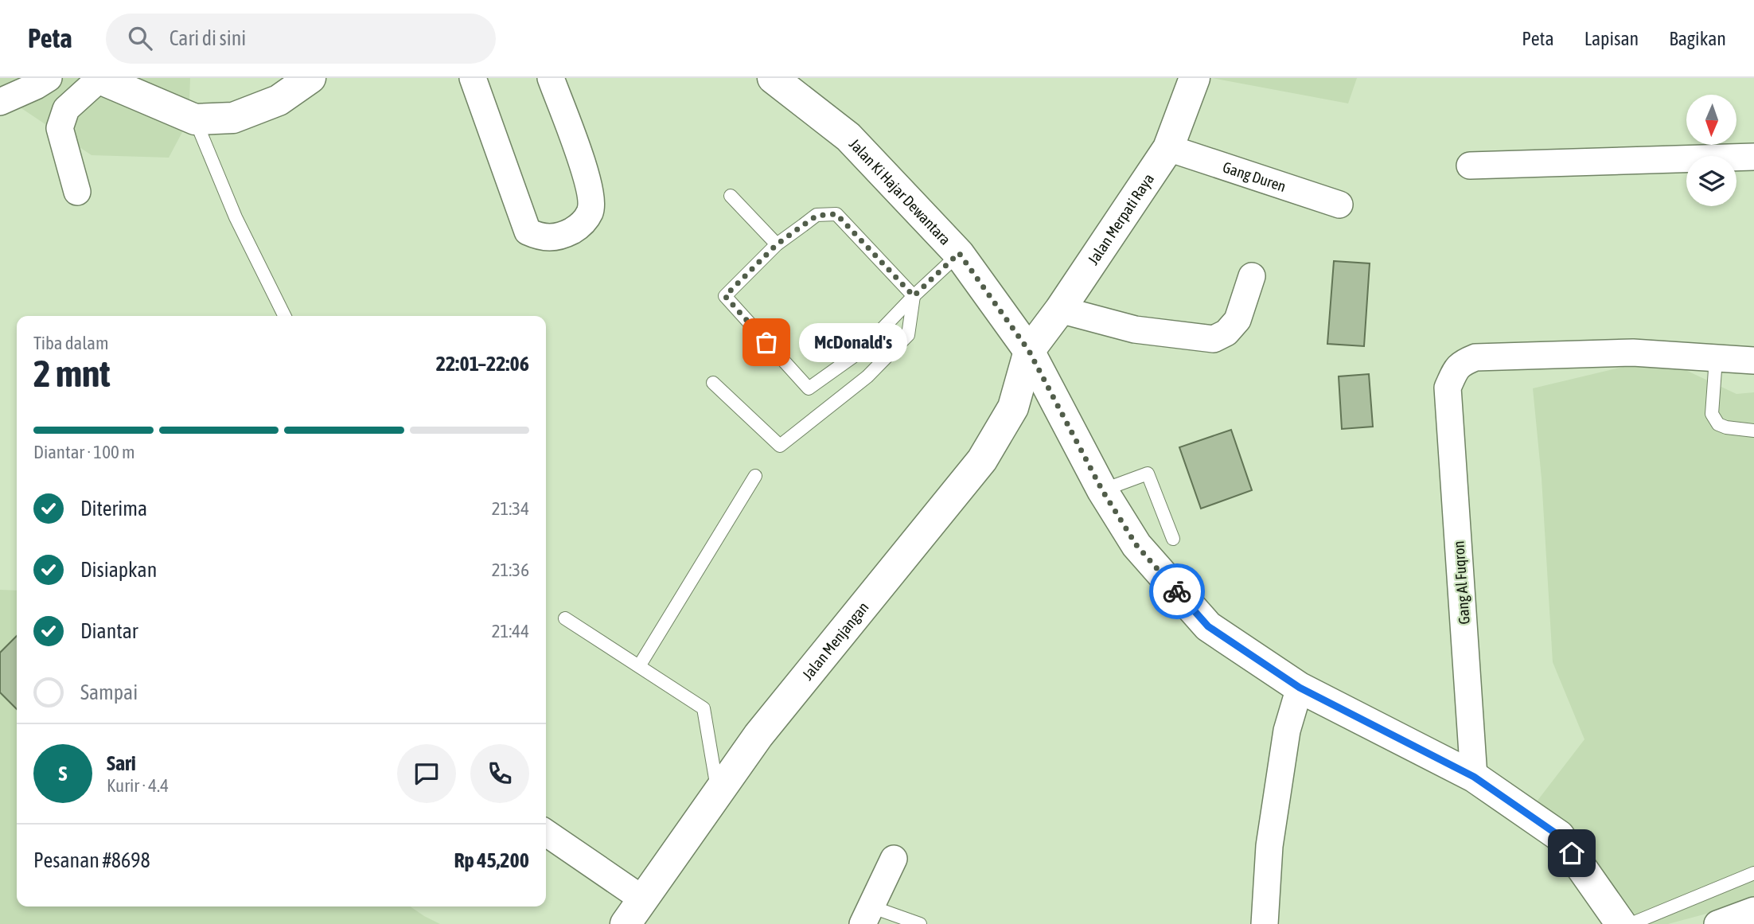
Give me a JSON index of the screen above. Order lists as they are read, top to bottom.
{
  "streets": {
    "main road": ["Jalan Ki Hajar Dewantara", "Jalan Merpati Raya", "Jalan Menjangan"],
    "street": ["Gang Duren", "Gang Al Fuqron"]
  },
  "crossings": [
    ["Gang Duren", "Jalan Merpati Raya"],
    ["Jalan Ki Hajar Dewantara", "Jalan Merpati Raya"],
    ["Jalan Ki Hajar Dewantara", "Gang Al Fuqron"],
    ["Jalan Ki Hajar Dewantara", "Jalan Menjangan"],
    ["Jalan Merpati Raya", "Jalan Menjangan"]
  ],
  "places": ["McDonald's"],
  "north": "bottom",
  "page": {
    "header": "Peta",
    "search": "Cari di sini",
    "nav": ["Peta", "Lapisan", "Bagikan"],
    "heading": ["2 mnt", "Tiba dalam", "22:01–22:06"],
    "panel": [
      "Sari",
      "Kurir · 4.4",
      "Pesanan #8698",
      "Rp 45,200"
    ],
    "bubble": "McDonald's",
    "bar": "Diantar · 100 m",
    "list": [
      ["Diterima", "21:34"],
      ["Disiapkan", "21:36"],
      ["Diantar", "21:44"],
      "Sampai"
    ],
    "round": "S"
  }
}
